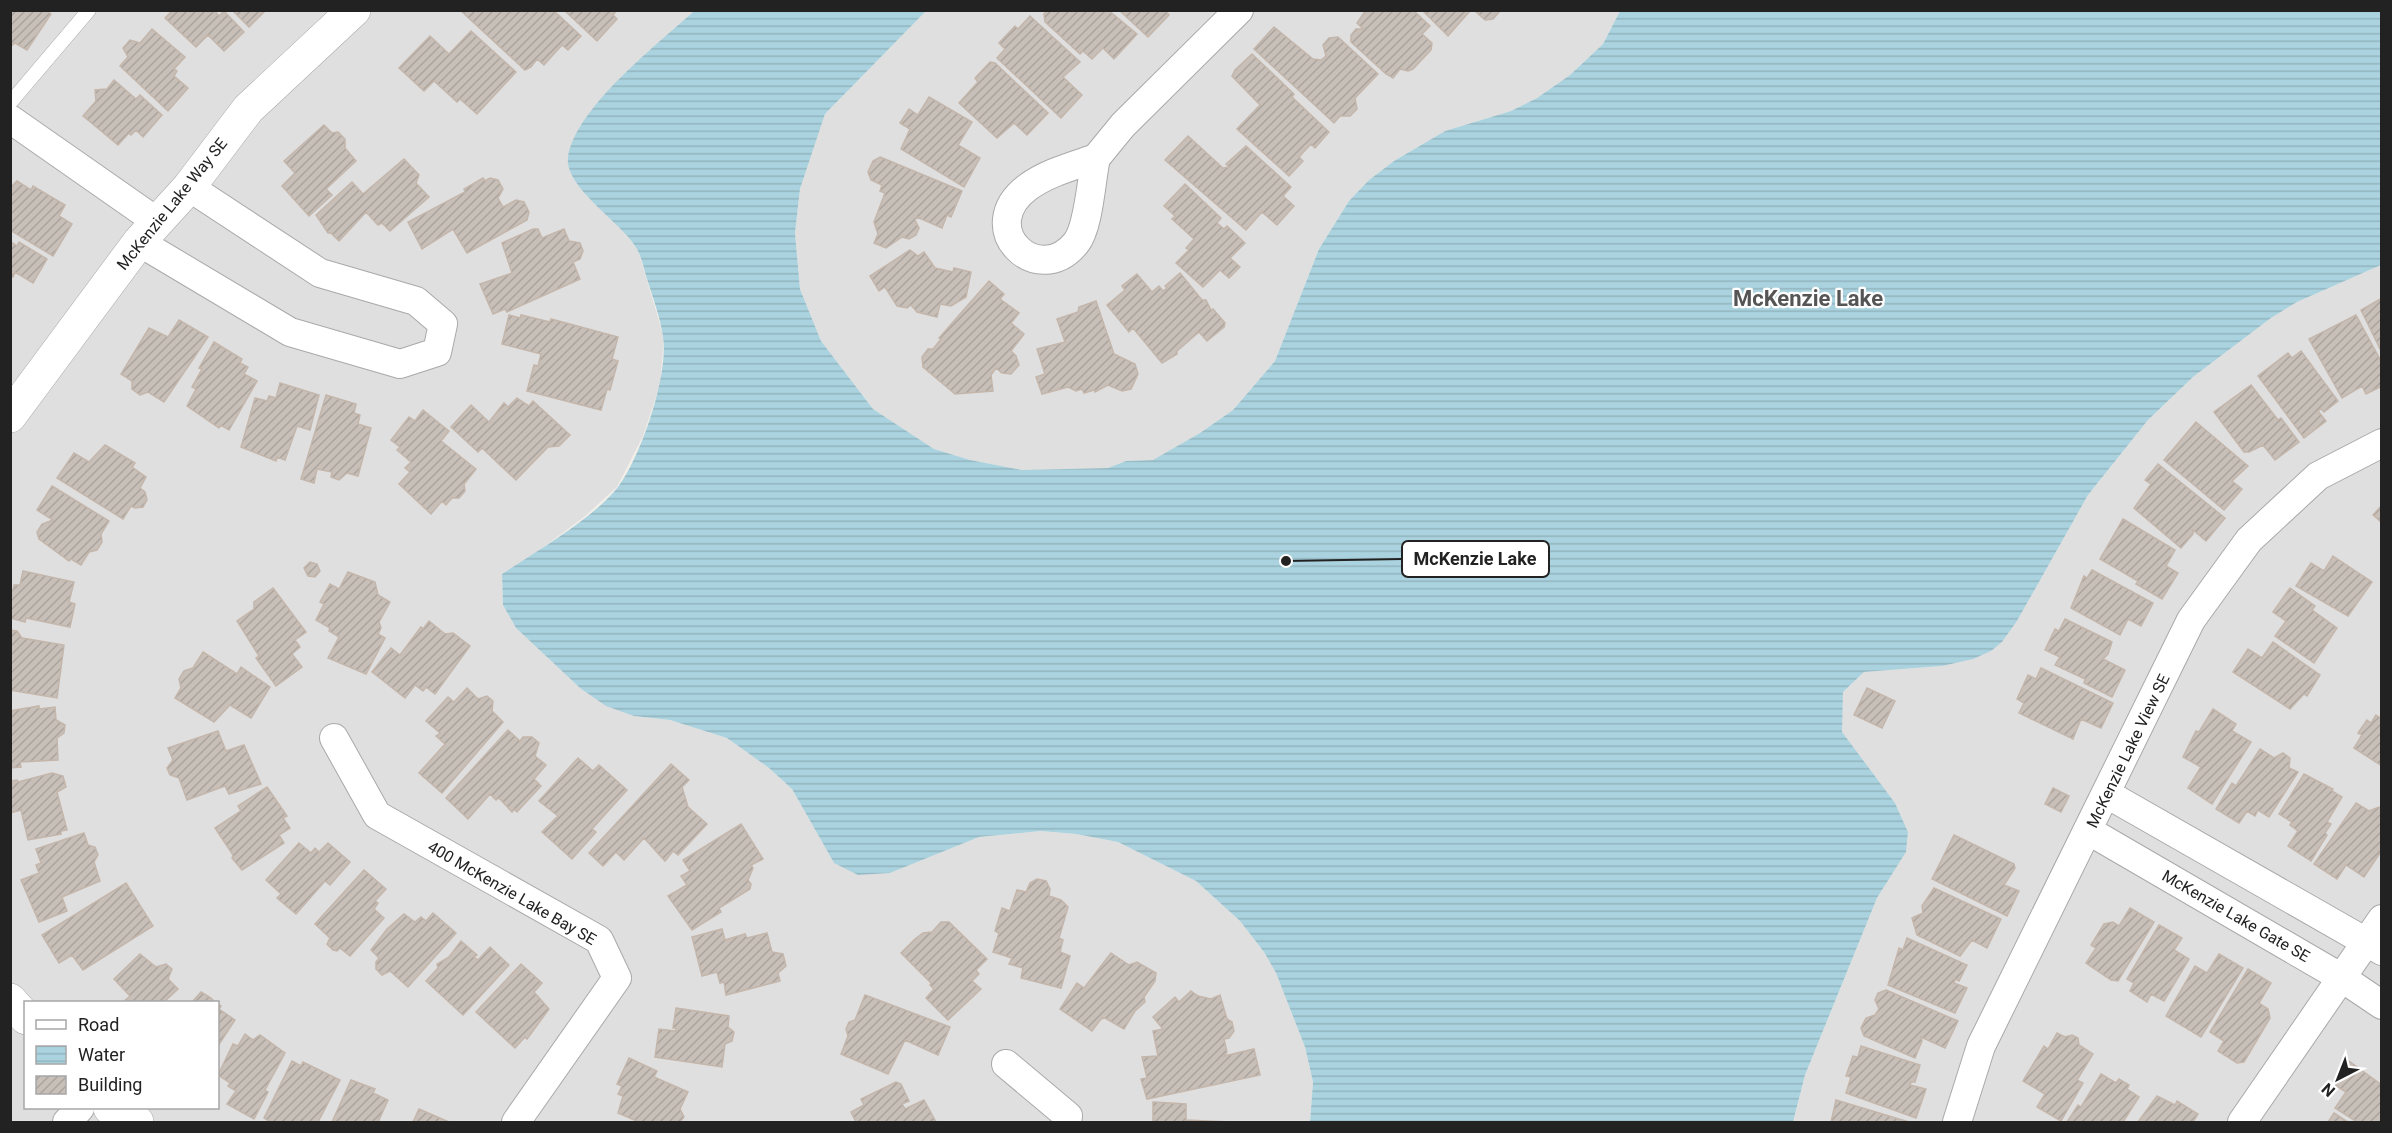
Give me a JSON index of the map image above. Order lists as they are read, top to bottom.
{
  "streets": {
    "street": [
      "McKenzie Lake Way SE",
      "McKenzie Lake View SE",
      "400 McKenzie Lake Bay SE",
      "McKenzie Lake Gate SE"
    ]
  },
  "crossings": [
    ["McKenzie Lake View SE", "McKenzie Lake Gate SE"]
  ],
  "districts": ["McKenzie Lake"],
  "places": ["McKenzie Lake"],
  "legend": ["Road", "Water", "Building"],
  "north": "bottom left"
}
